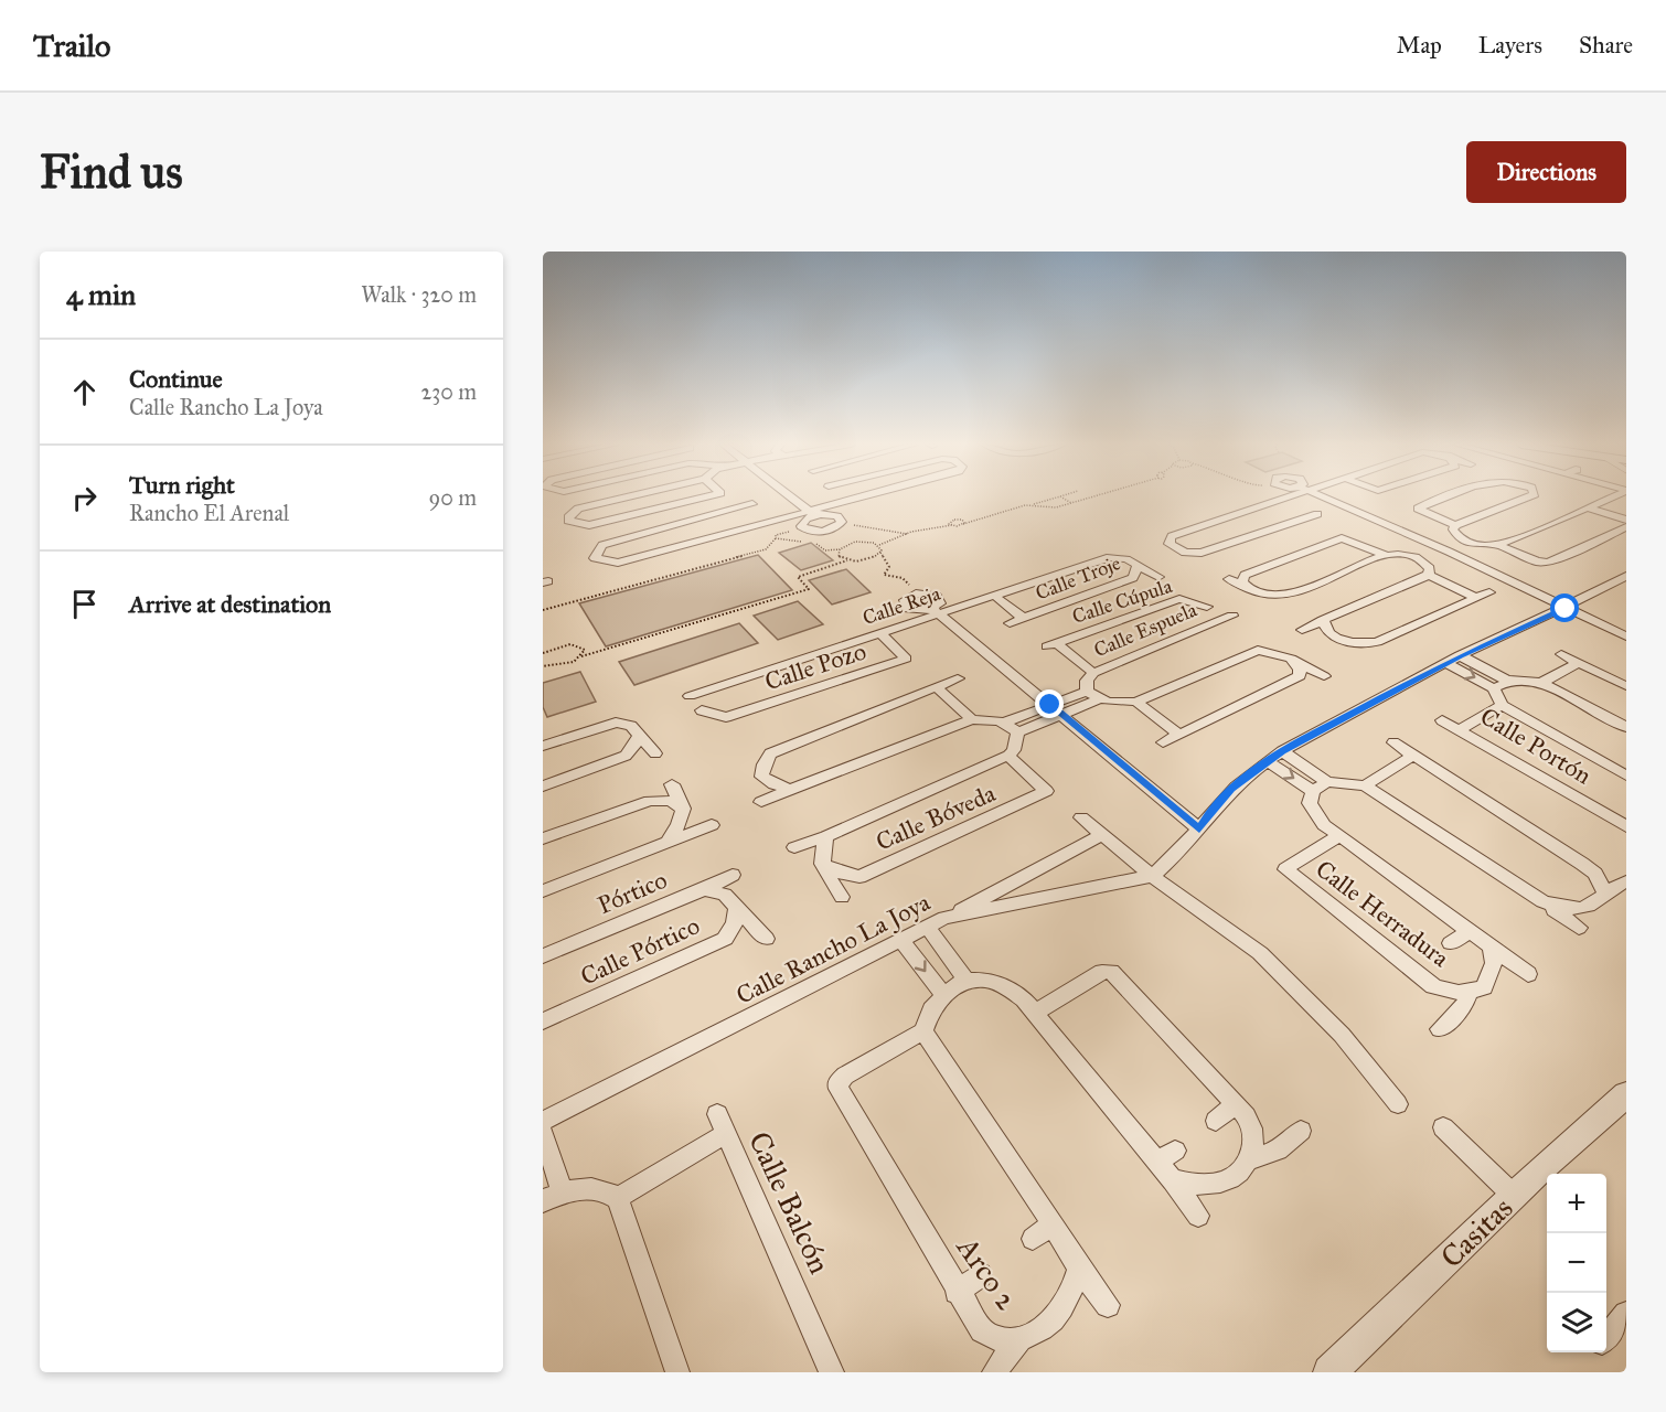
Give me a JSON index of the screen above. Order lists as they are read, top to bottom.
{
  "streets": {
    "street": [
      "Calle Troje",
      "Calle Cúpula",
      "Calle Reja",
      "Calle Espuela",
      "Calle Pozo",
      "Calle Portón",
      "Calle Bóveda",
      "Pórtico",
      "Calle Herradura",
      "Calle Rancho La Joya",
      "Calle Pórtico",
      "Calle Balcón",
      "Casitas",
      "Arco 2"
    ]
  },
  "crossings": [
    ["Calle Troje", "Calle Cúpula"],
    ["Calle Troje", "Calle Reja"],
    ["Calle Cúpula", "Calle Reja"],
    ["Calle Cúpula", "Calle Espuela"],
    ["Calle Reja", "Calle Pozo"],
    ["Pórtico", "Calle Pórtico"]
  ],
  "page": {
    "header": "Trailo",
    "nav": ["Map", "Layers", "Share"],
    "buttons": "Directions",
    "title": "Find us",
    "heading": ["4 min", "Walk · 320 m"],
    "list": [
      ["Continue", "Calle Rancho La Joya", "230 m"],
      ["Turn right", "Rancho El Arenal", "90 m"],
      "Arrive at destination"
    ],
    "map_buttons": ["+", "−"]
  }
}
